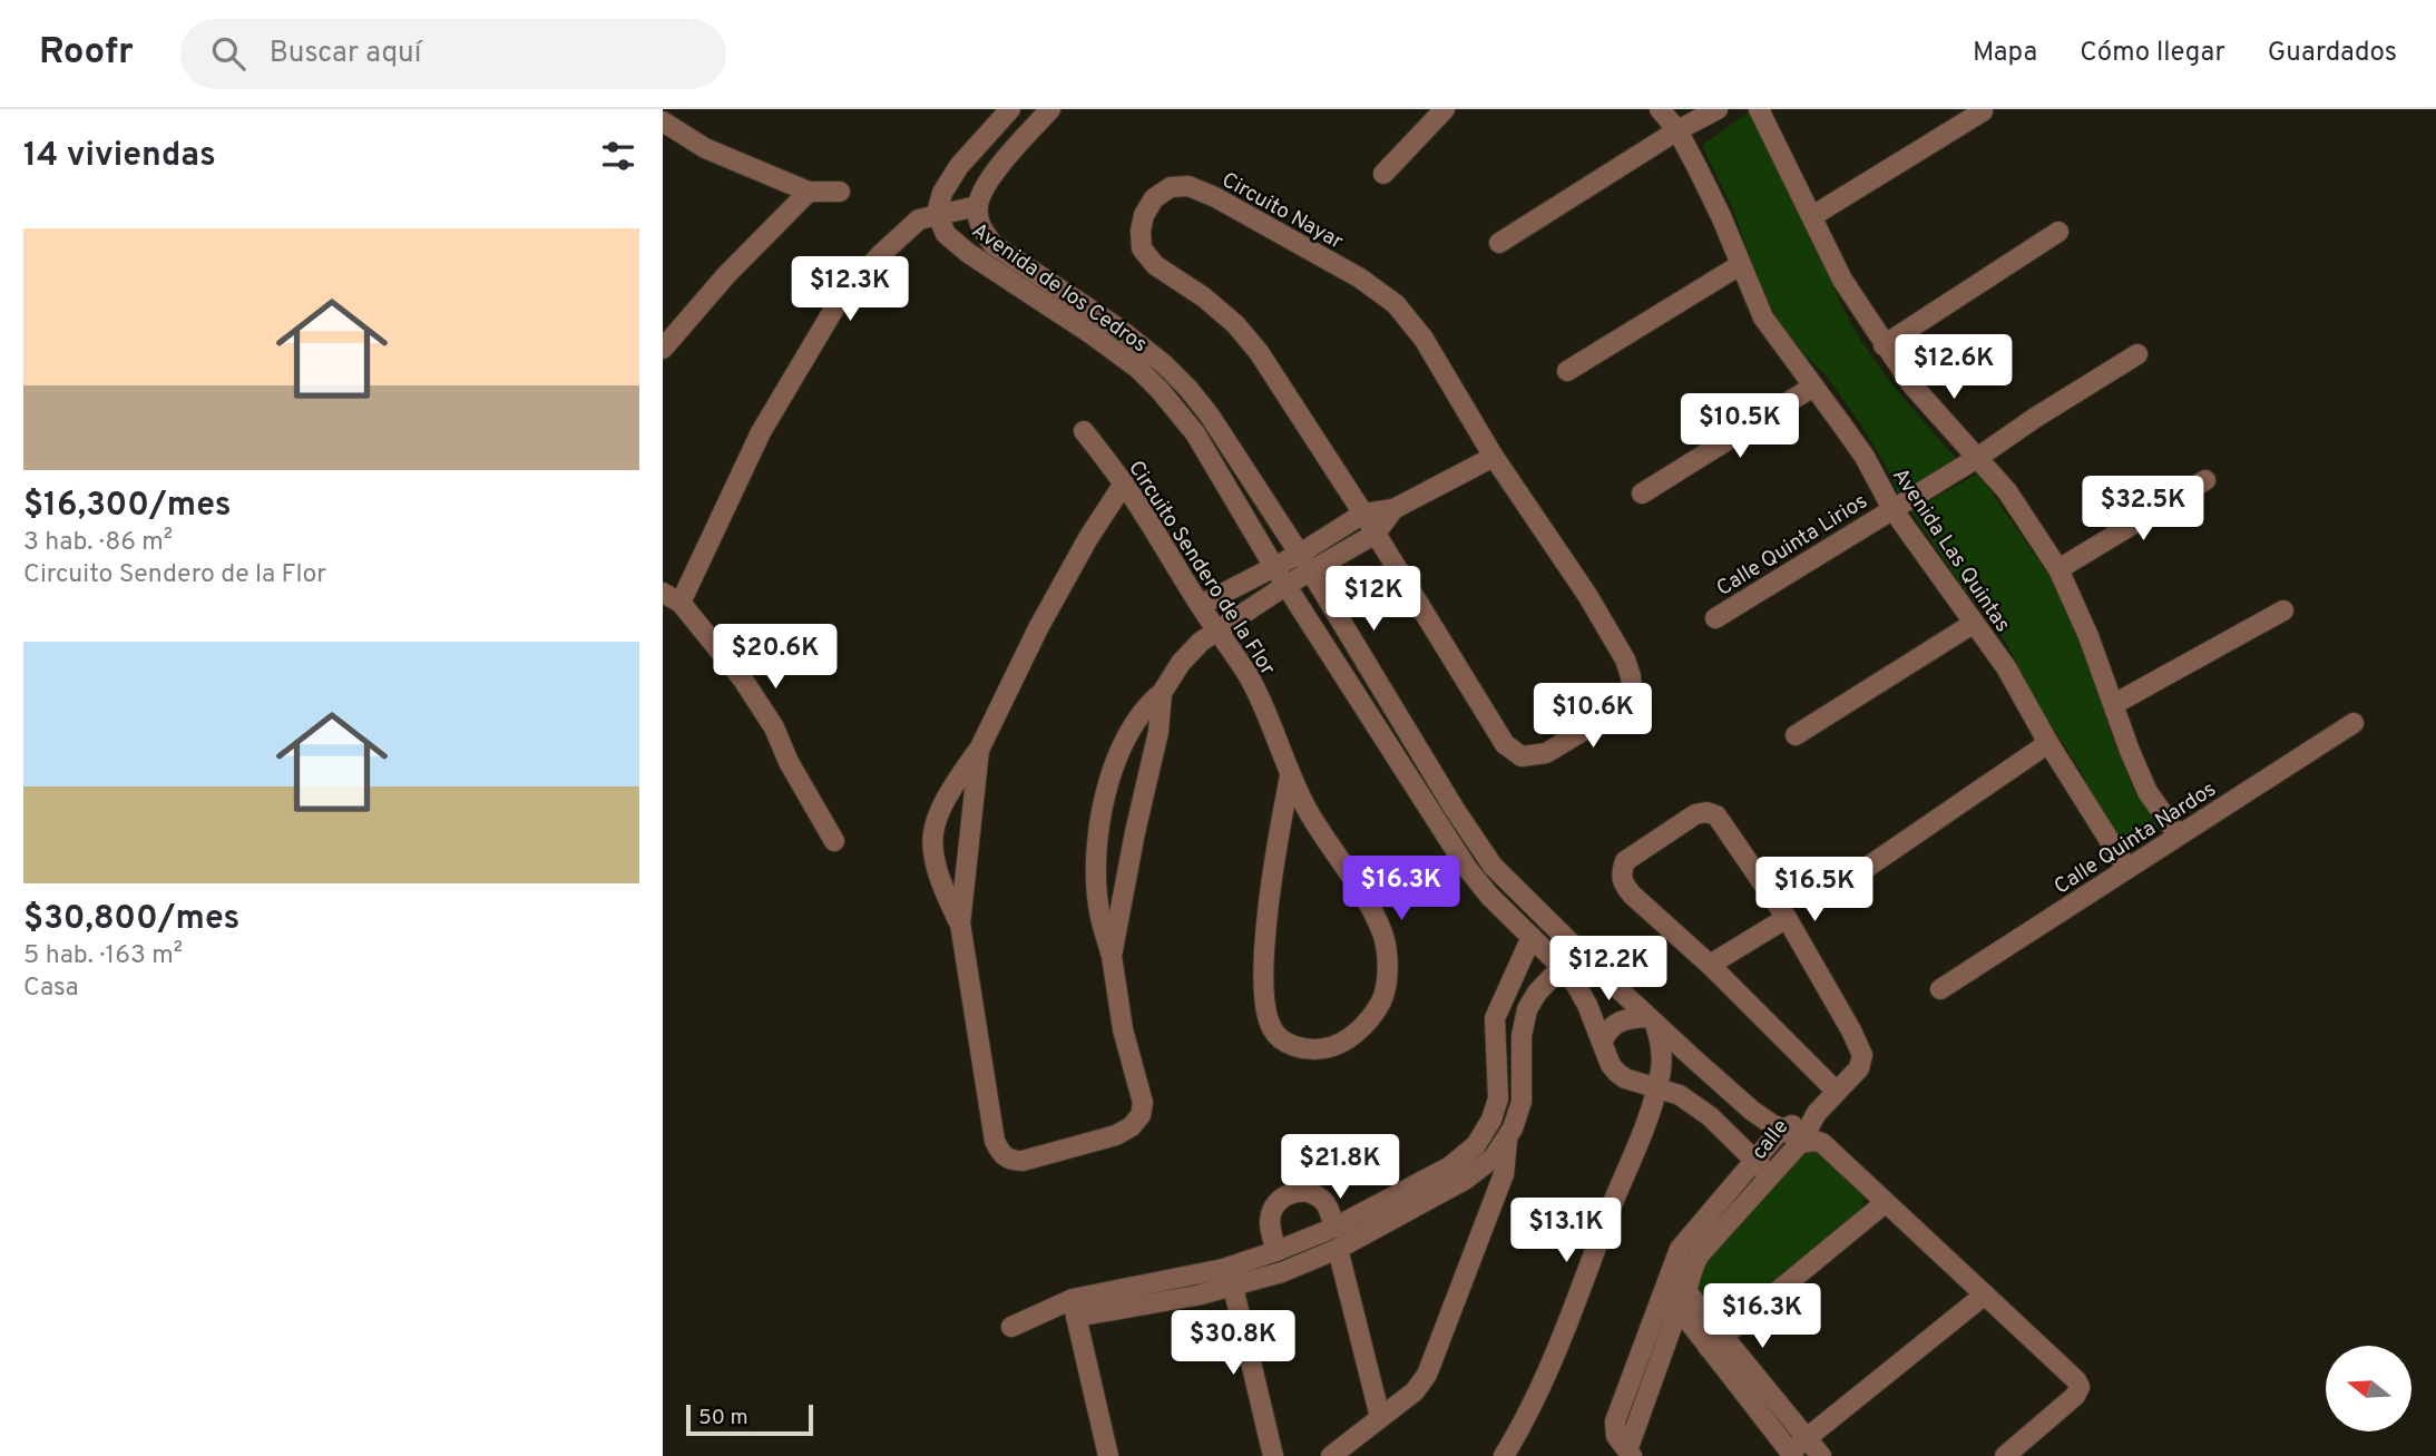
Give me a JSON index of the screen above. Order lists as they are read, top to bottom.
{
  "streets": {
    "street": [
      "Circuito Nayar",
      "Avenida de los Cedros",
      "Calle Quinta Lirios",
      "Avenida Las Quintas",
      "Circuito Sendero de la Flor",
      "Calle Quinta Nardos",
      "calle"
    ]
  },
  "crossings": [
    ["Avenida de los Cedros", "calle"],
    ["Calle Quinta Lirios", "Avenida Las Quintas"],
    ["Avenida Las Quintas", "Calle Quinta Nardos"]
  ],
  "scale_bar": "50 m",
  "north": "left",
  "page": {
    "header": "Roofr",
    "search": "Buscar aquí",
    "nav": ["Mapa", "Cómo llegar", "Guardados"],
    "heading": "14 viviendas",
    "list": [
      {
        "name": "$16,300/mes",
        "note": "3 hab. · 86 m² · Circuito Sendero de la Flor"
      },
      {
        "name": "$30,800/mes",
        "note": "5 hab. · 163 m² · Casa"
      }
    ],
    "price": [
      "$12.3K",
      "$12.6K",
      "$10.5K",
      "$32.5K",
      "$12K",
      "$20.6K",
      "$10.6K",
      "$16.3K",
      "$16.5K",
      "$12.2K",
      "$21.8K",
      "$13.1K",
      "$16.3K",
      "$30.8K"
    ],
    "scale": "50 m"
  }
}
